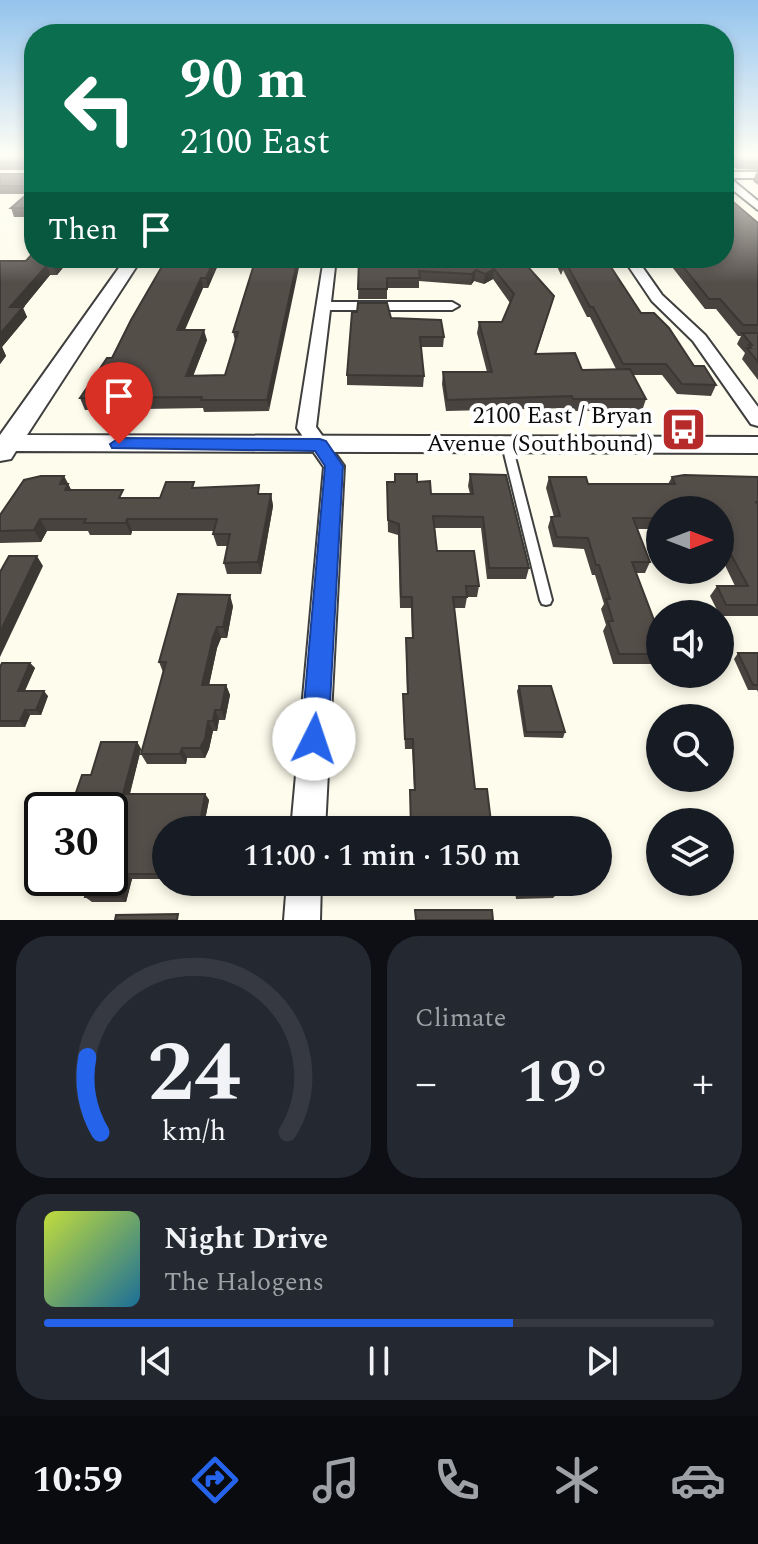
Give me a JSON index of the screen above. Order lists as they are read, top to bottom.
{
  "places": {
    "bus stop": ["2100 East / Bryan Avenue (Southbound)"]
  },
  "north": "right",
  "page": {
    "turn": ["90 m", "2100 East"],
    "then": "Then",
    "limit": "30",
    "trip": "11:00 · 1 min · 150 m",
    "tile": "Climate",
    "heat": ["−", "19°", "+"],
    "song": ["Night Drive", "The Halogens"],
    "tabs": "10:59",
    "gauge": ["24", "km/h"]
  }
}
